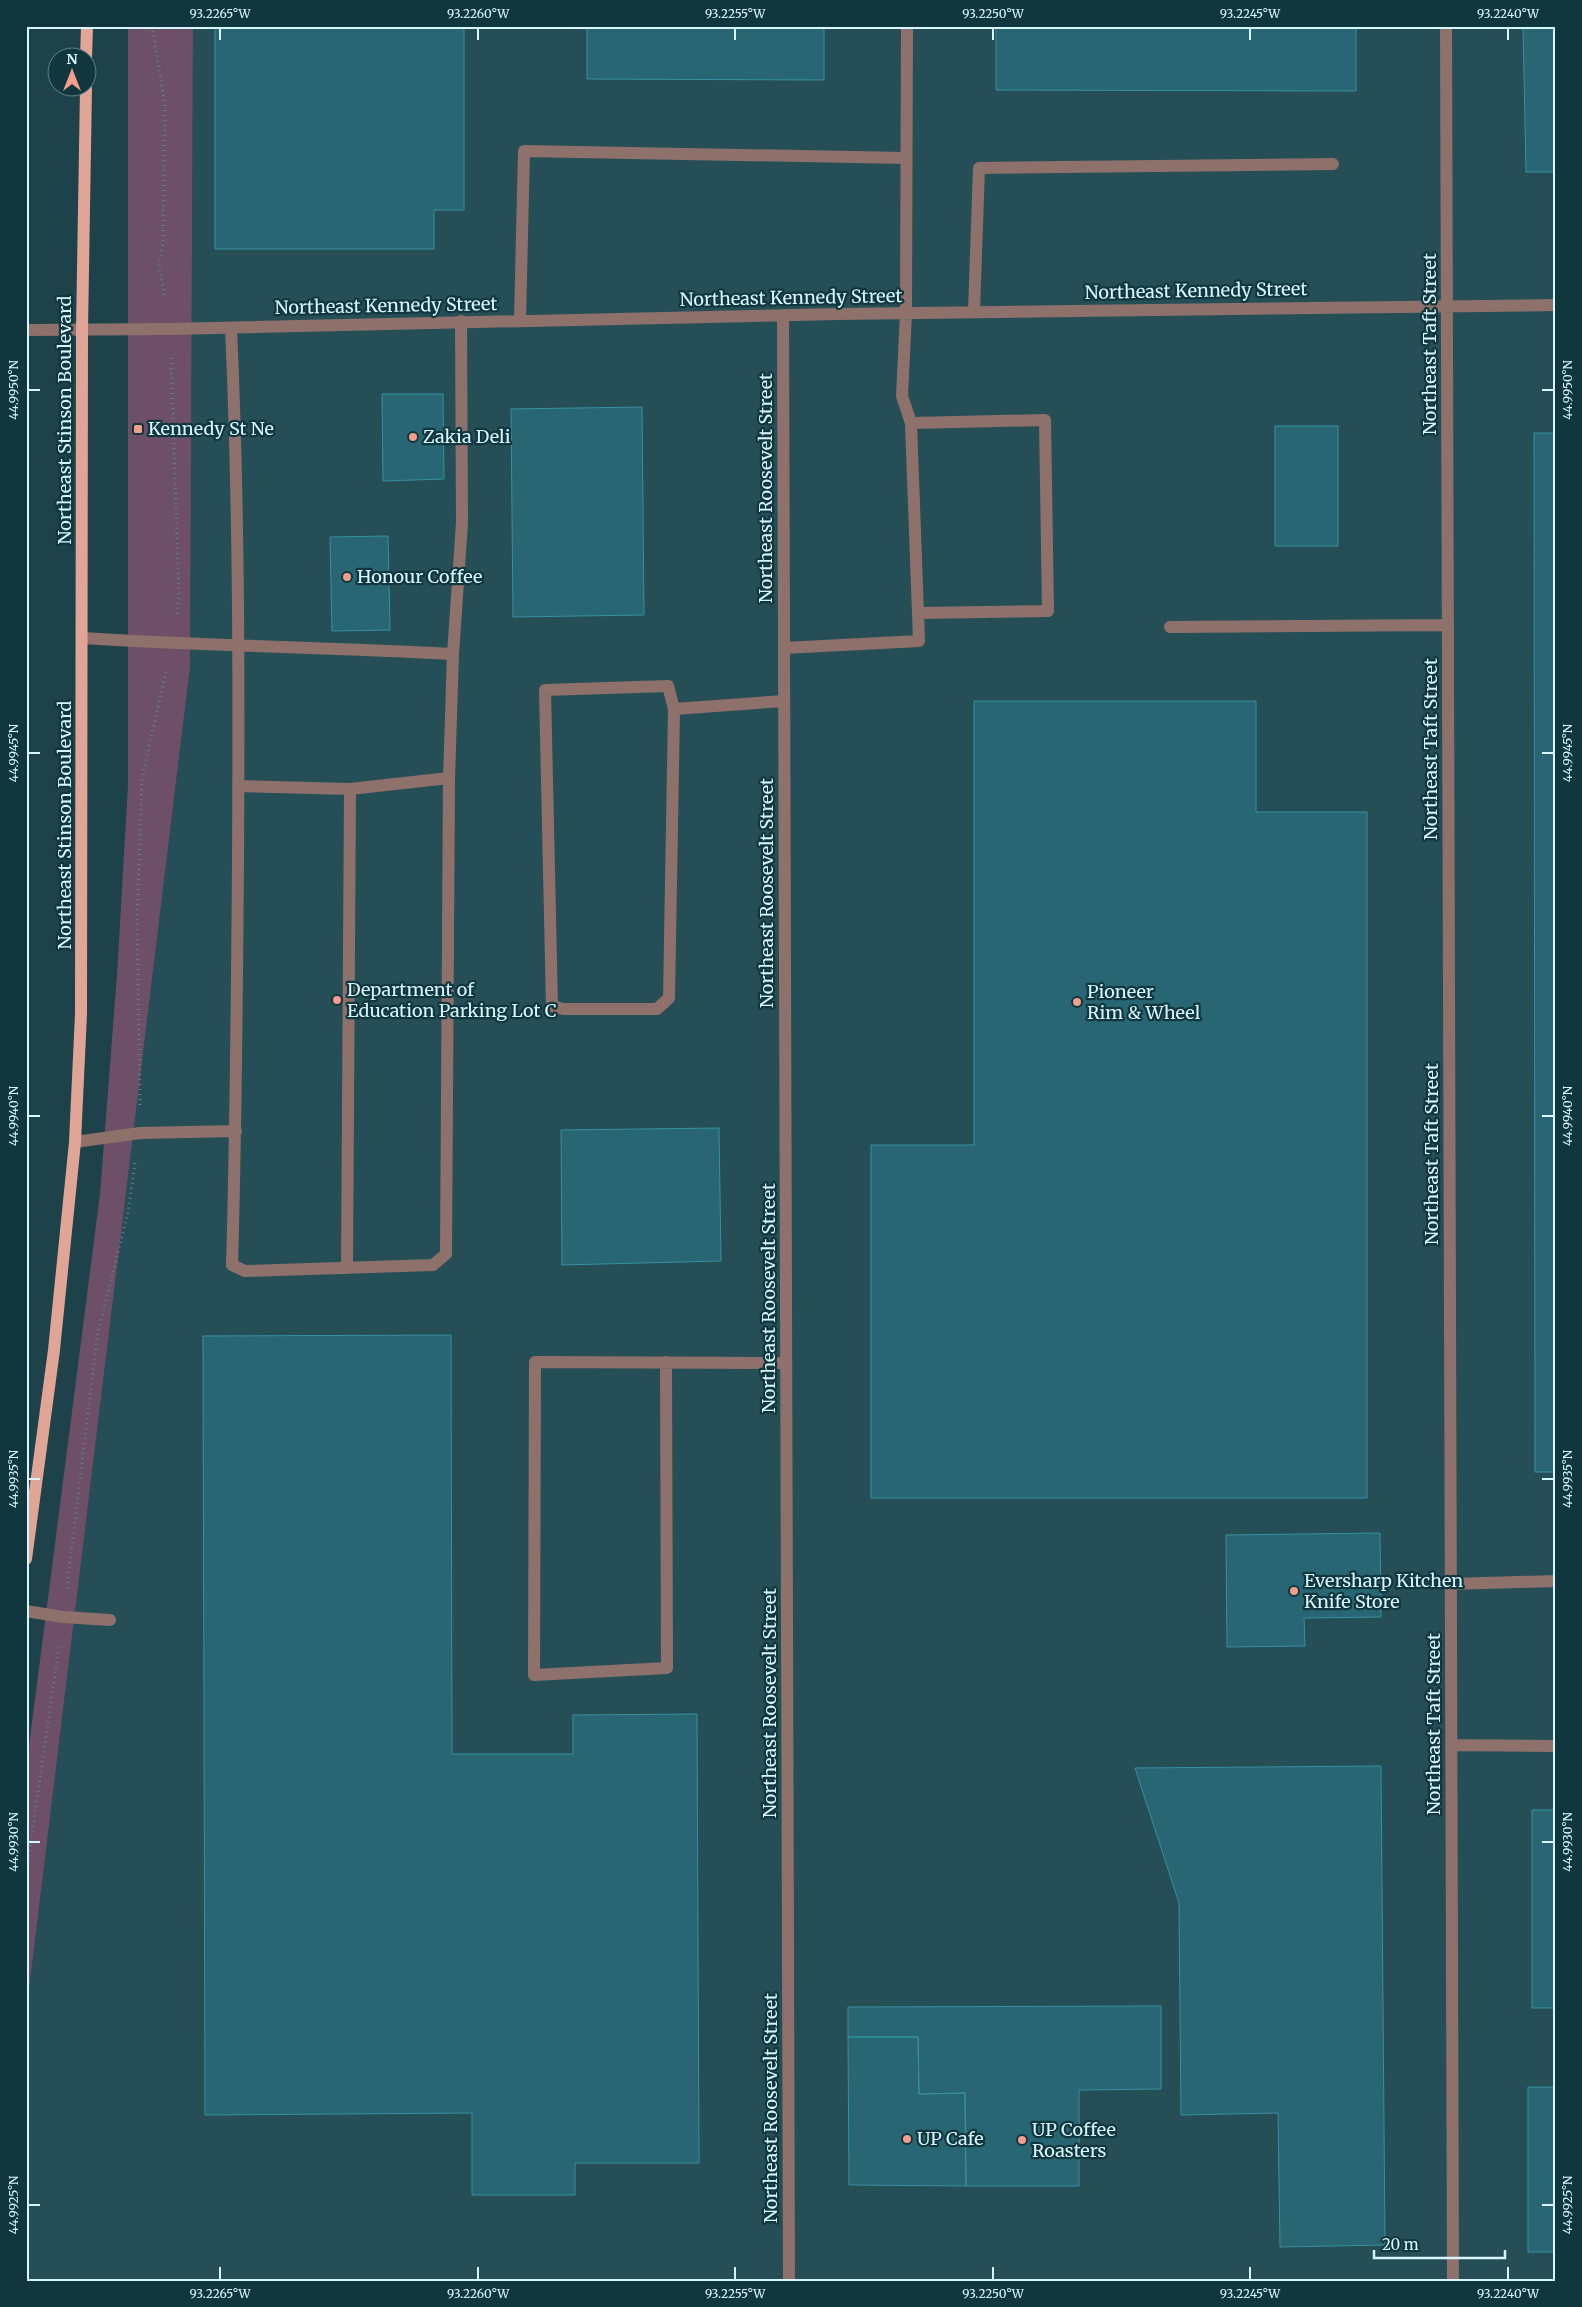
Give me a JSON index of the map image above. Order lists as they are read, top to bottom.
{
  "streets": {
    "main road": ["Northeast Stinson Boulevard"],
    "street": ["Northeast Kennedy Street", "Northeast Taft Street", "Northeast Roosevelt Street"]
  },
  "crossings": [
    ["Northeast Kennedy Street", "Northeast Taft Street"],
    ["Northeast Kennedy Street", "Northeast Stinson Boulevard"],
    ["Northeast Kennedy Street", "Northeast Roosevelt Street"]
  ],
  "places": {
    "transit": ["Kennedy St Ne"],
    "other": [
      "Zakia Deli",
      "Honour Coffee",
      "Department of Education Parking Lot C",
      "Pioneer Rim & Wheel",
      "Eversharp Kitchen Knife Store",
      "UP Cafe",
      "UP Coffee Roasters"
    ]
  },
  "scale_bar": "20 m",
  "north": "top",
  "coordinates": [
    "93.2265°W",
    "93.2260°W",
    "93.2255°W",
    "93.2250°W",
    "93.2245°W",
    "93.2240°W",
    "44.9950°N",
    "44.9945°N",
    "44.9940°N",
    "44.9935°N",
    "44.9930°N",
    "44.9925°N"
  ]
}
